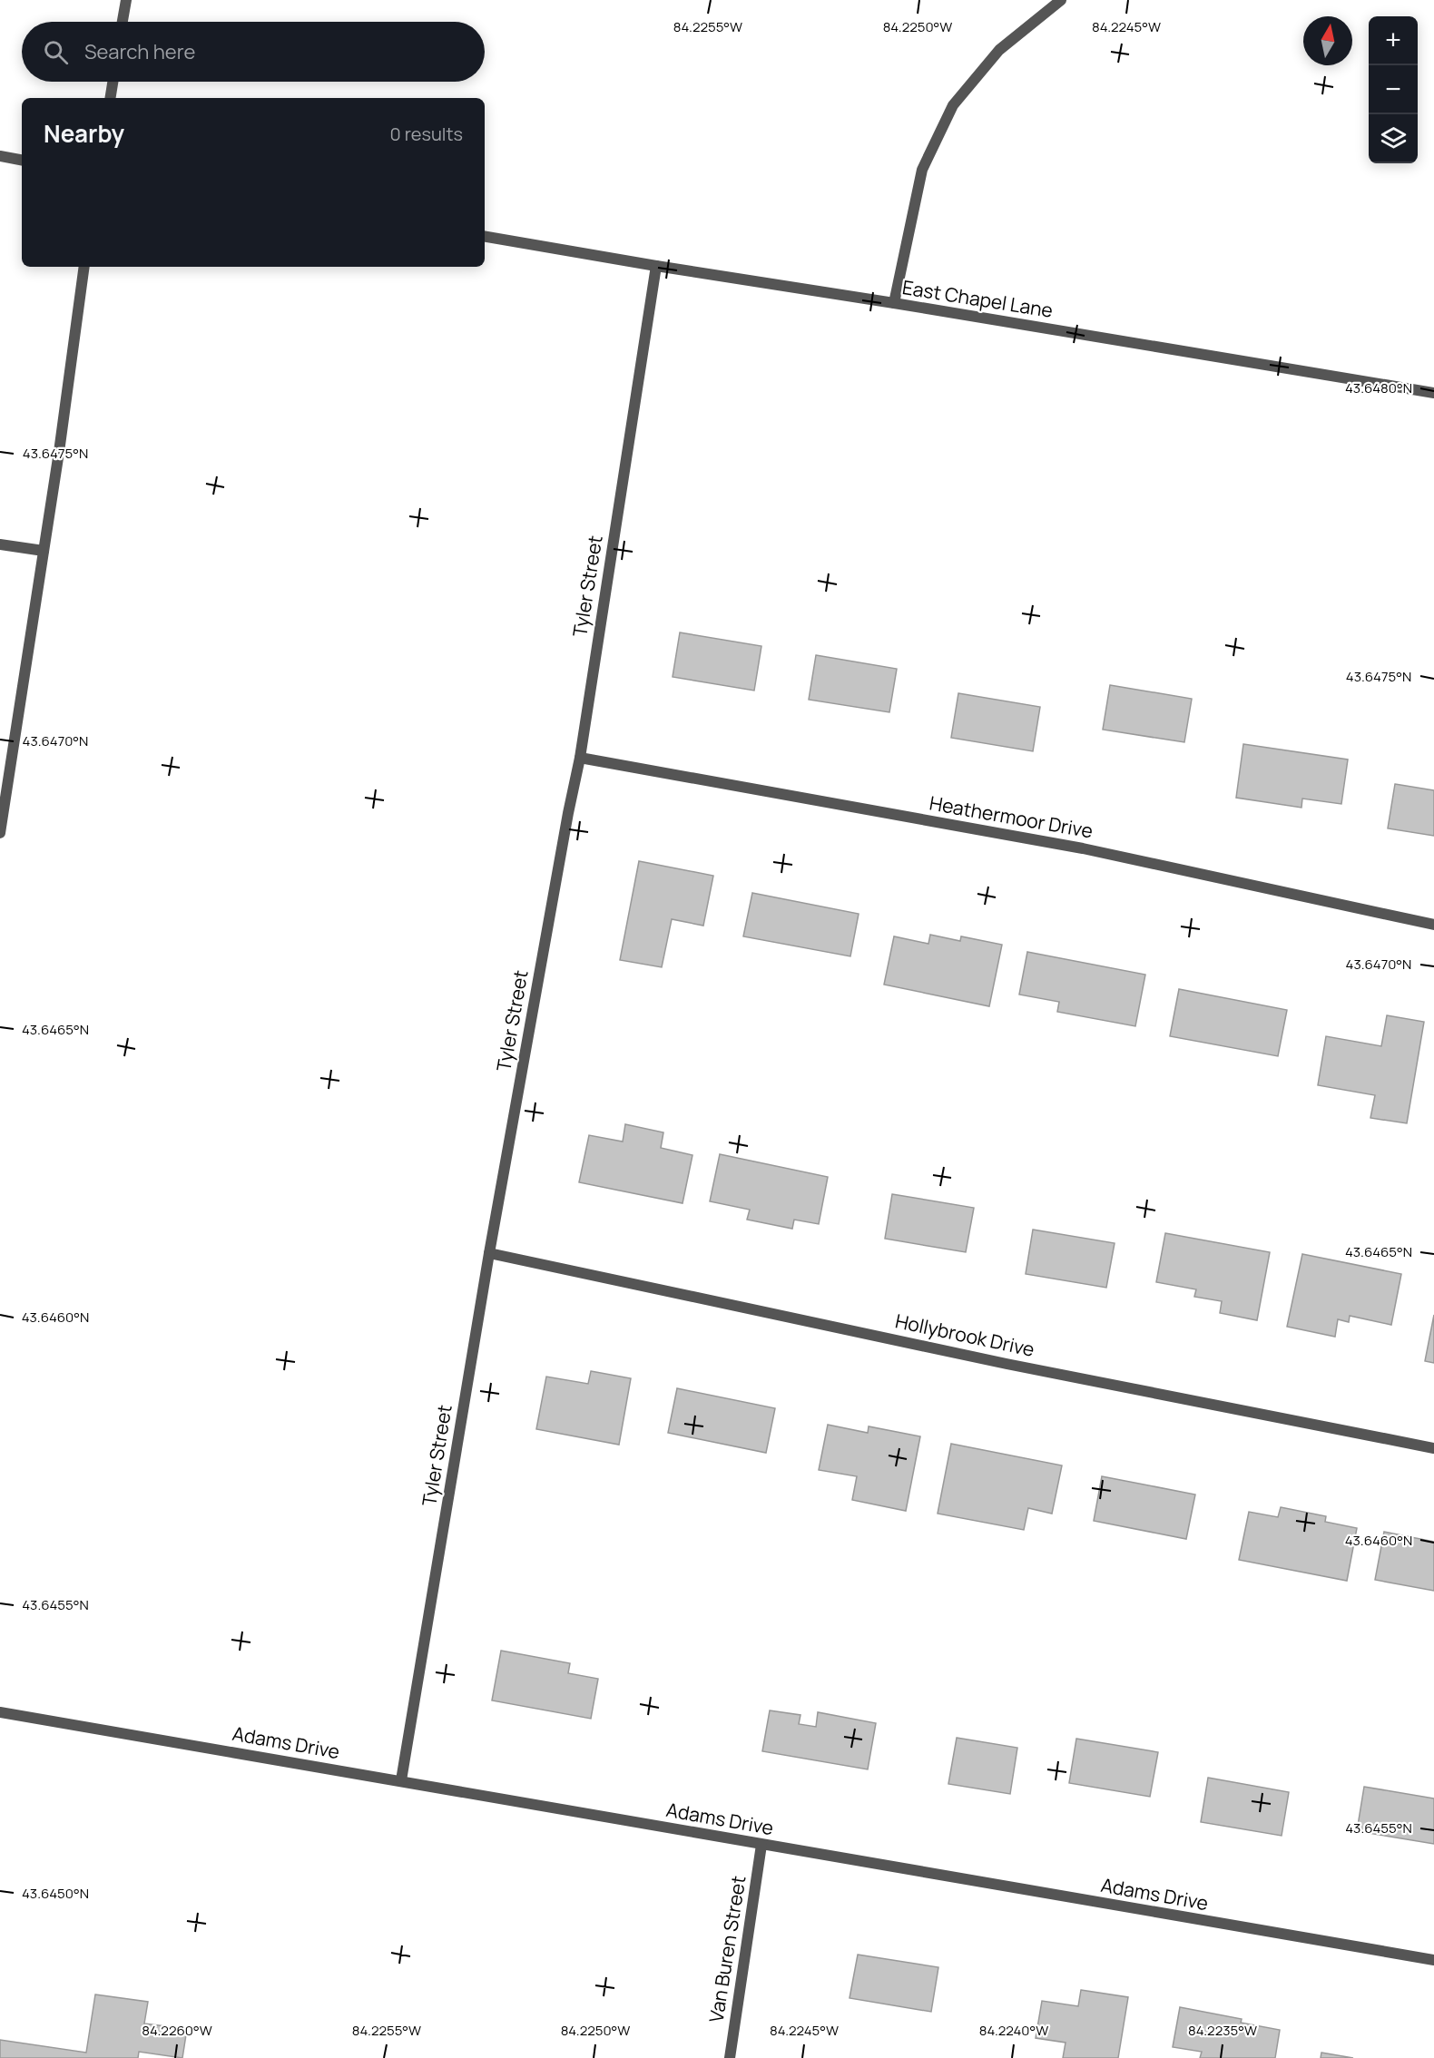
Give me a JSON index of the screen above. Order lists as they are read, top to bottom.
{
  "streets": {
    "street": [
      "East Chapel Lane",
      "Tyler Street",
      "Heathermoor Drive",
      "Hollybrook Drive",
      "Adams Drive",
      "Van Buren Street"
    ]
  },
  "crossings": [
    ["East Chapel Lane", "Tyler Street"],
    ["Tyler Street", "Heathermoor Drive"],
    ["Tyler Street", "Hollybrook Drive"],
    ["Tyler Street", "Adams Drive"],
    ["Adams Drive", "Van Buren Street"]
  ],
  "north": "top",
  "page": {
    "map_buttons": ["+", "−"],
    "search": "Search here",
    "heading": ["Nearby", "0 results"]
  },
  "coordinates": [
    "84.2255°W",
    "84.2250°W",
    "84.2245°W",
    "43.6480°N",
    "43.6475°N",
    "43.6470°N",
    "43.6465°N",
    "43.6460°N",
    "43.6455°N",
    "43.6450°N",
    "84.2260°W",
    "84.2240°W",
    "84.2235°W"
  ]
}
